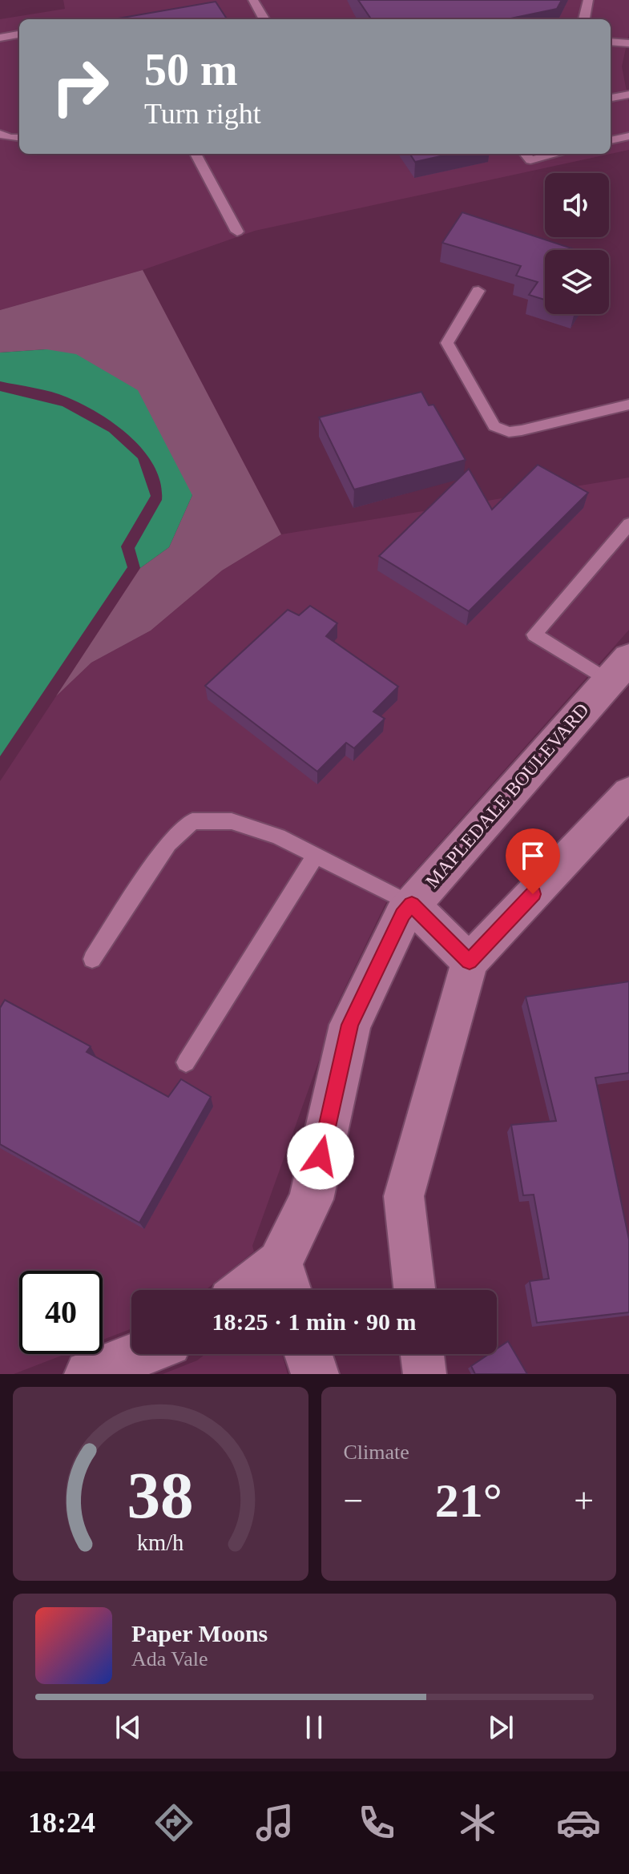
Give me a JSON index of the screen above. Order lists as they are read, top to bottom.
{
  "streets": {
    "street": ["MAPLEDALE BOULEVARD"]
  },
  "page": {
    "turn": ["50 m", "Turn right"],
    "limit": "40",
    "trip": "18:25 · 1 min · 90 m",
    "tile": "Climate",
    "heat": ["−", "21°", "+"],
    "song": ["Paper Moons", "Ada Vale"],
    "tabs": "18:24",
    "gauge": ["38", "km/h"]
  }
}
